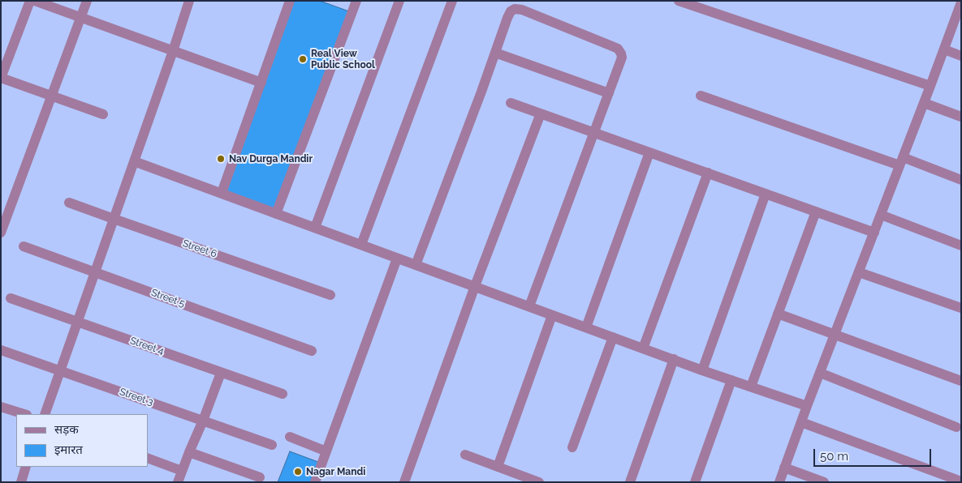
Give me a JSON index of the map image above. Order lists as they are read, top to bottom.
{
  "streets": {
    "street": [
      "Street 6",
      "Street 5",
      "Street 4",
      "Street 3"
    ]
  },
  "places": ["Real View Public School", "Nav Durga Mandir", "Nagar Mandi"],
  "legend": ["सड़क", "इमारत"],
  "scale_bar": "50 m"
}
